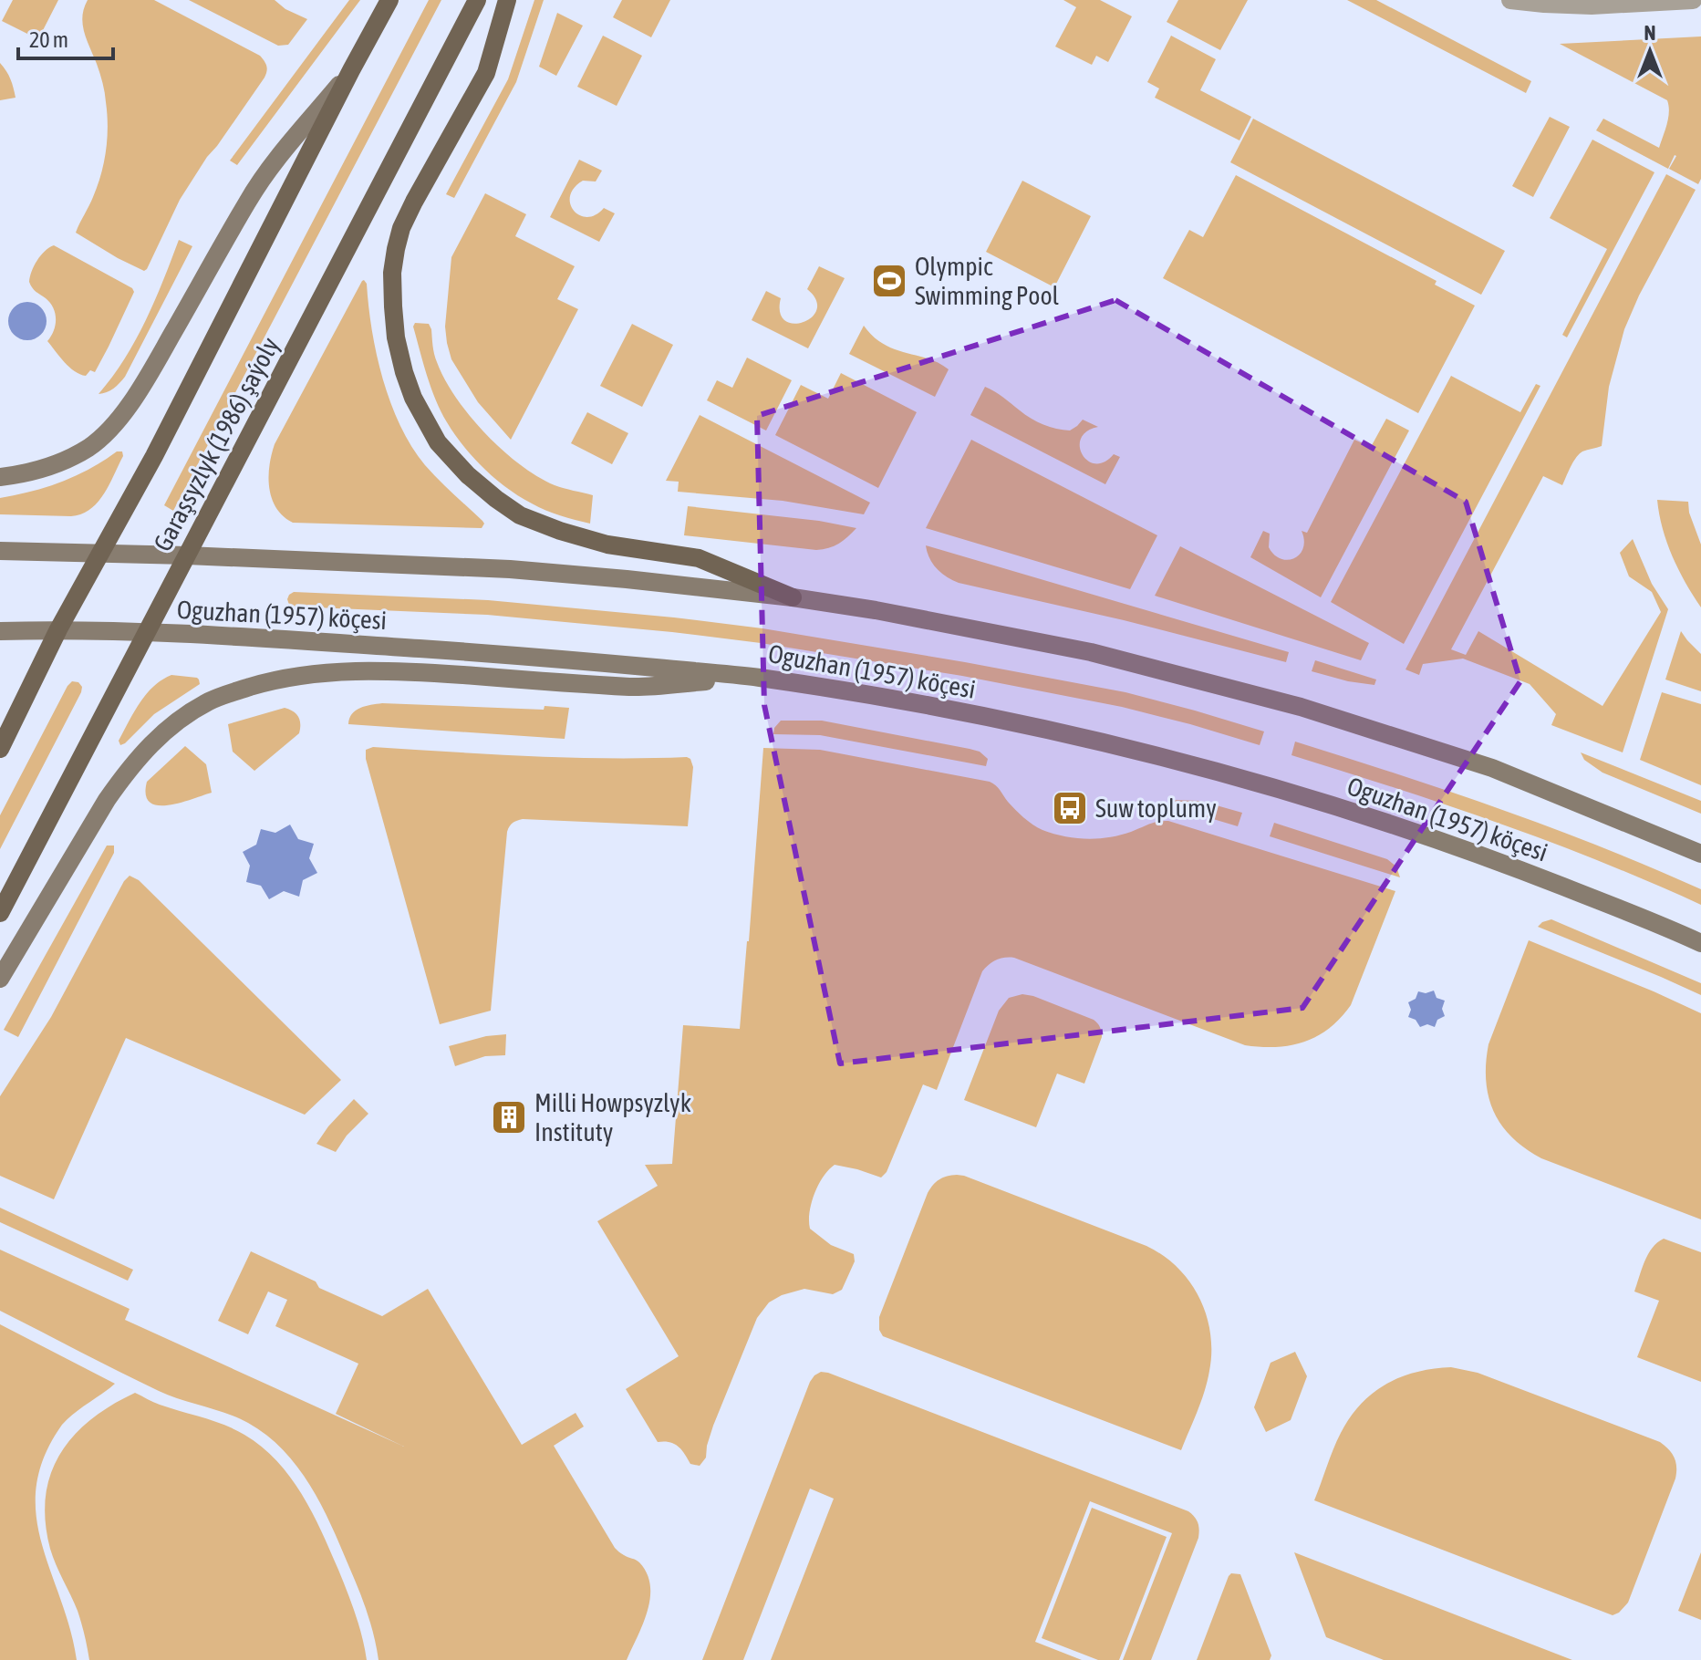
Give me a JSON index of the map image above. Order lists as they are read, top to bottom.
{
  "streets": {
    "main road": ["Garaşsyzlyk (1986) şaýoly", "Oguzhan (1957) köçesi"]
  },
  "crossings": [
    ["Garaşsyzlyk (1986) şaýoly", "Oguzhan (1957) köçesi"]
  ],
  "places": {
    "sports": ["Olympic Swimming Pool"],
    "bus stop": ["Suw toplumy"],
    "building": ["Milli Howpsyzlyk Instituty"]
  },
  "scale_bar": "20 m",
  "north": "top"
}
